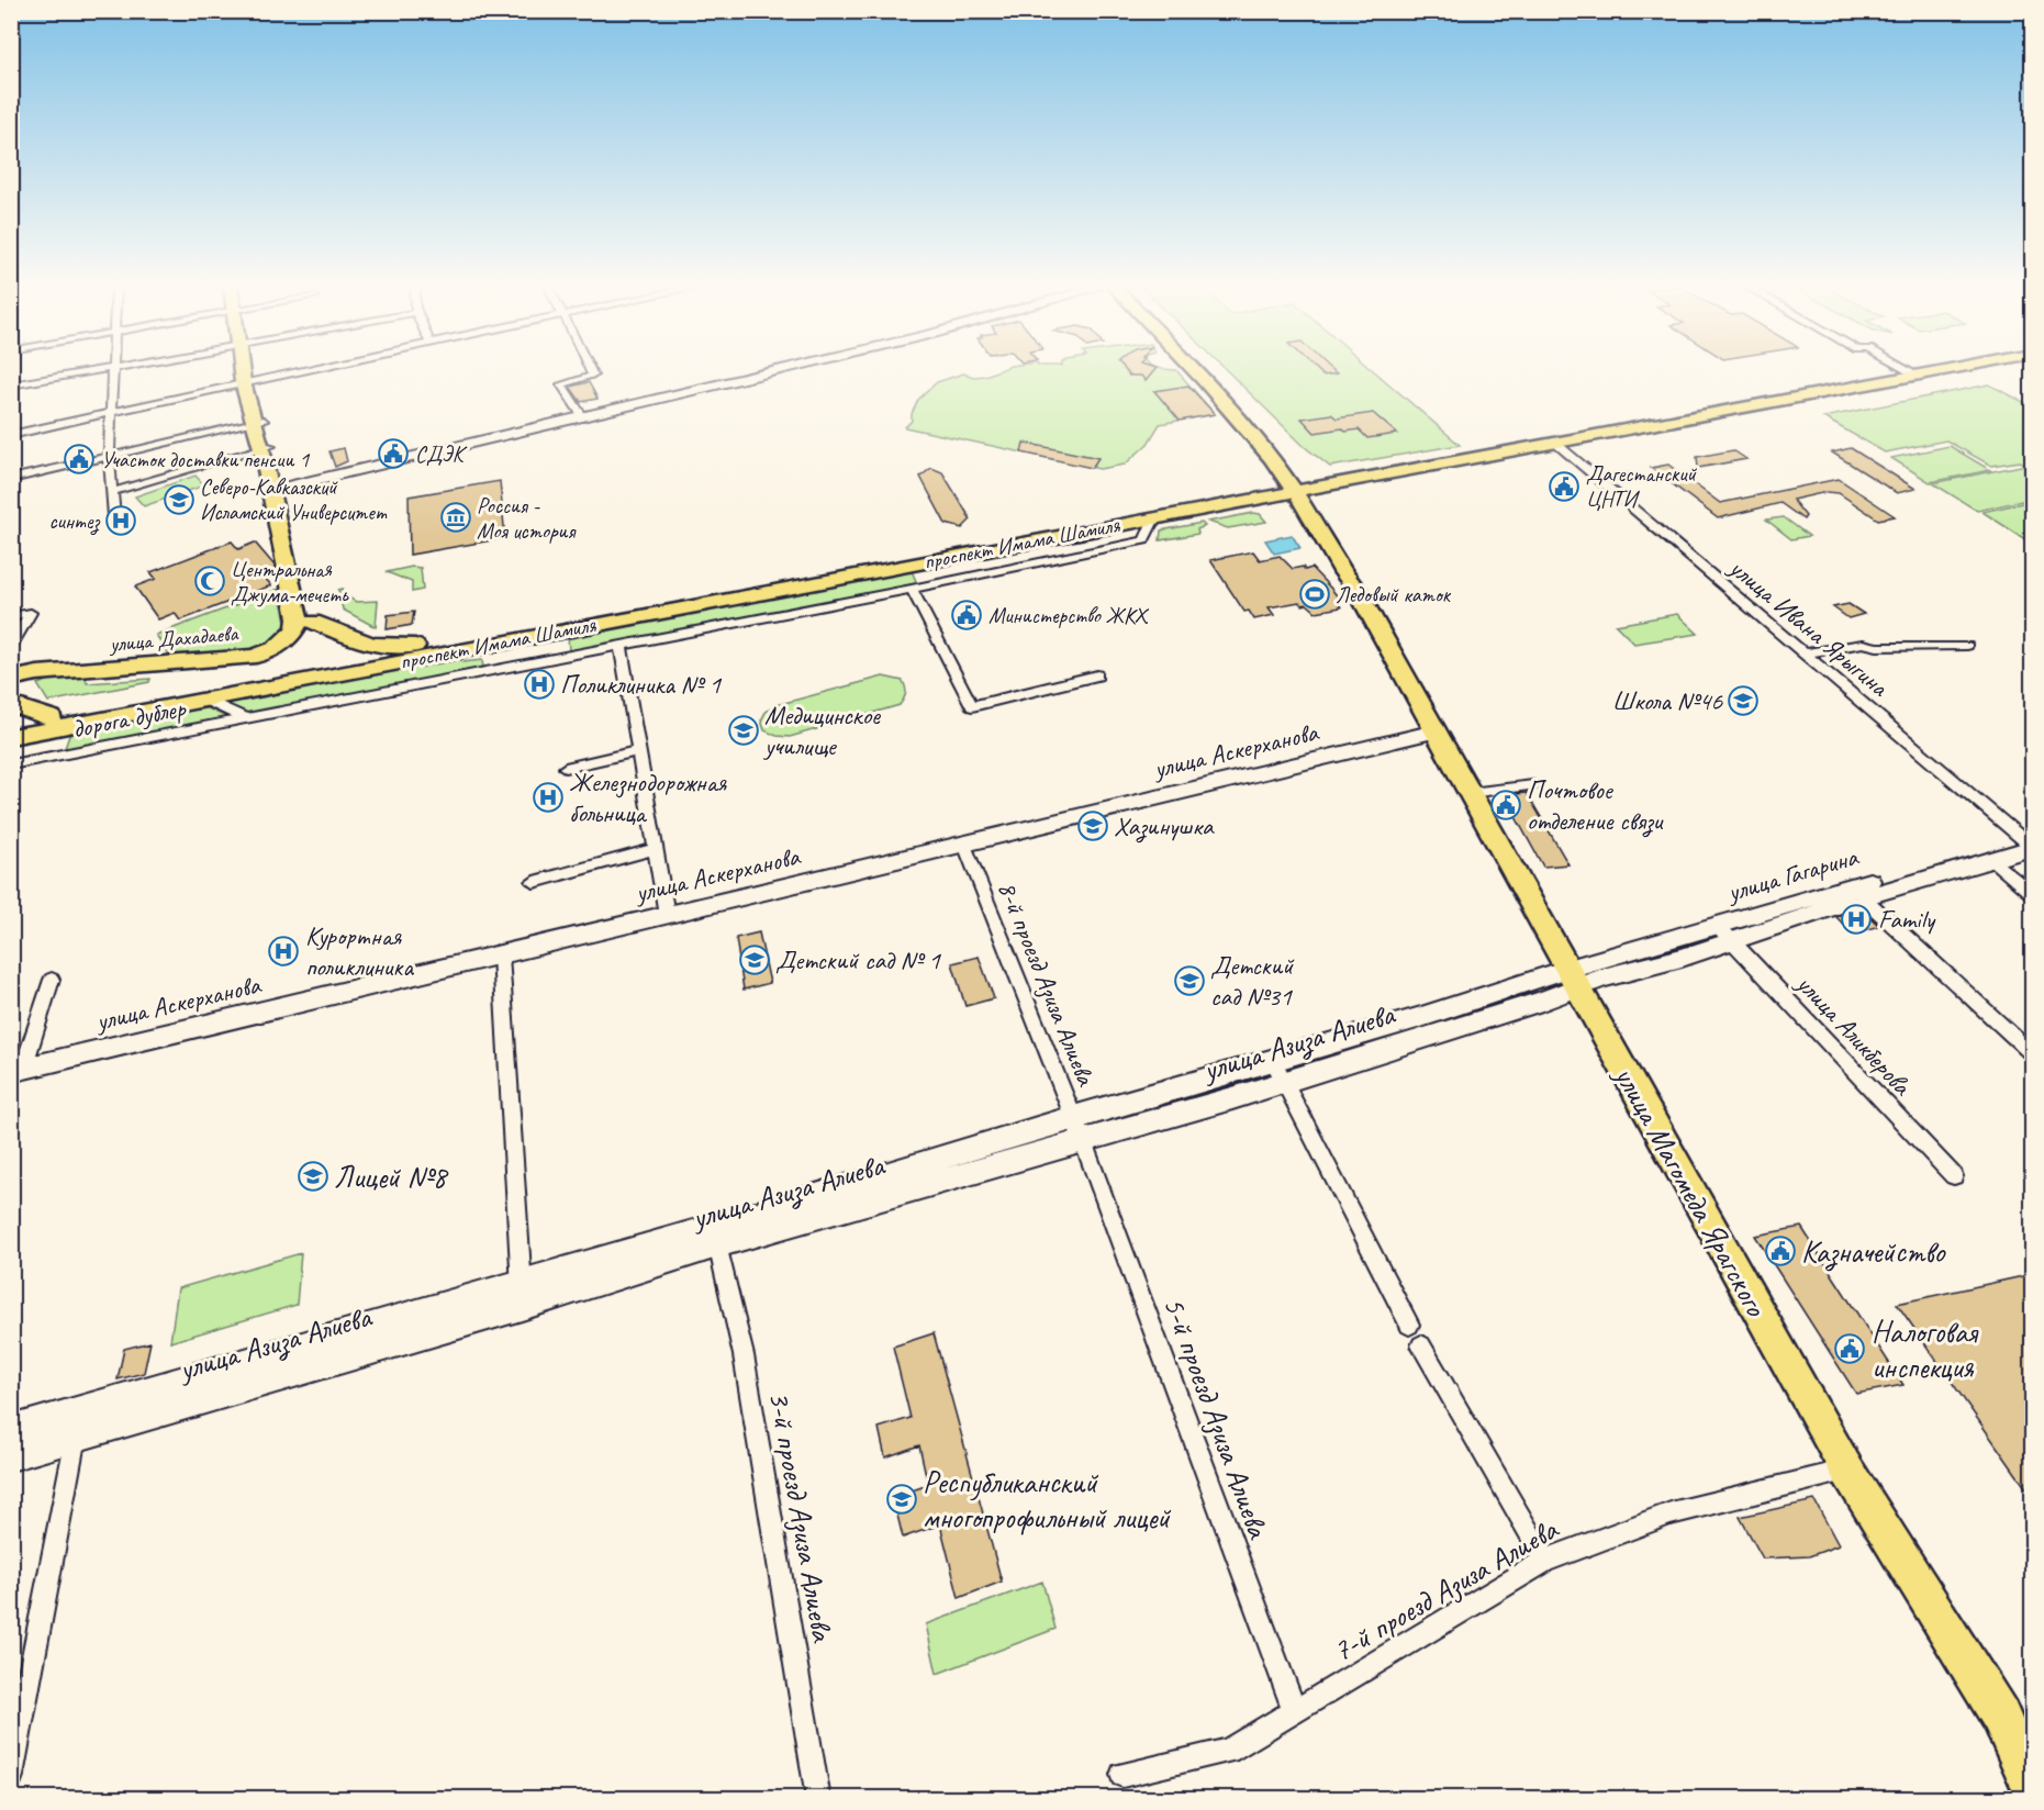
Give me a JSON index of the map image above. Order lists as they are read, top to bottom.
{
  "streets": {
    "main road": [
      "проспект Имама Шамиля",
      "улица Дахадаева",
      "улица Аскерханова",
      "улица Гагарина",
      "улица Азиза Алиева",
      "улица Магомеда Ярагского"
    ],
    "street": [
      "улица Ивана Ярыгина",
      "дорога дублер",
      "8-й проезд Азиза Алиева",
      "улица Аликберова",
      "5-й проезд Азиза Алиева",
      "3-й проезд Азиза Алиева",
      "7-й проезд Азиза Алиева"
    ]
  },
  "crossings": [
    ["проспект Имама Шамиля", "улица Ивана Ярыгина"],
    ["проспект Имама Шамиля", "дорога дублер"],
    ["проспект Имама Шамиля", "улица Магомеда Ярагского"],
    ["улица Ивана Ярыгина", "улица Гагарина"],
    ["улица Аскерханова", "8-й проезд Азиза Алиева"],
    ["улица Аскерханова", "улица Магомеда Ярагского"],
    ["улица Гагарина", "улица Аликберова"],
    ["улица Гагарина", "улица Азиза Алиева"],
    ["улица Гагарина", "улица Магомеда Ярагского"],
    ["8-й проезд Азиза Алиева", "улица Азиза Алиева"],
    ["8-й проезд Азиза Алиева", "5-й проезд Азиза Алиева"],
    ["улица Азиза Алиева", "улица Магомеда Ярагского"],
    ["улица Азиза Алиева", "5-й проезд Азиза Алиева"],
    ["улица Азиза Алиева", "3-й проезд Азиза Алиева"],
    ["улица Магомеда Ярагского", "7-й проезд Азиза Алиева"],
    ["5-й проезд Азиза Алиева", "7-й проезд Азиза Алиева"]
  ],
  "places": {
    "public building": [
      "СДЭК",
      "Участок доставки пенсии 1",
      "Дагестанский ЦНТИ",
      "Министерство ЖКХ",
      "Почтовое отделение связи",
      "Казначейство",
      "Налоговая инспекция"
    ],
    "school or university": [
      "Северо-Кавказский Исламский Университет",
      "Школа №46",
      "Медицинское училище",
      "Хазинушка",
      "Детский сад № 1",
      "Детский сад №31",
      "Лицей №8",
      "Республиканский многопрофильный лицей"
    ],
    "museum": ["Россия - Моя история"],
    "hospital": [
      "синтез",
      "Поликлиника № 1",
      "Железнодорожная больница",
      "Family",
      "Курортная поликлиника"
    ],
    "mosque": ["Центральная Джума-мечеть"],
    "sports": ["Ледовый каток"]
  }
}
